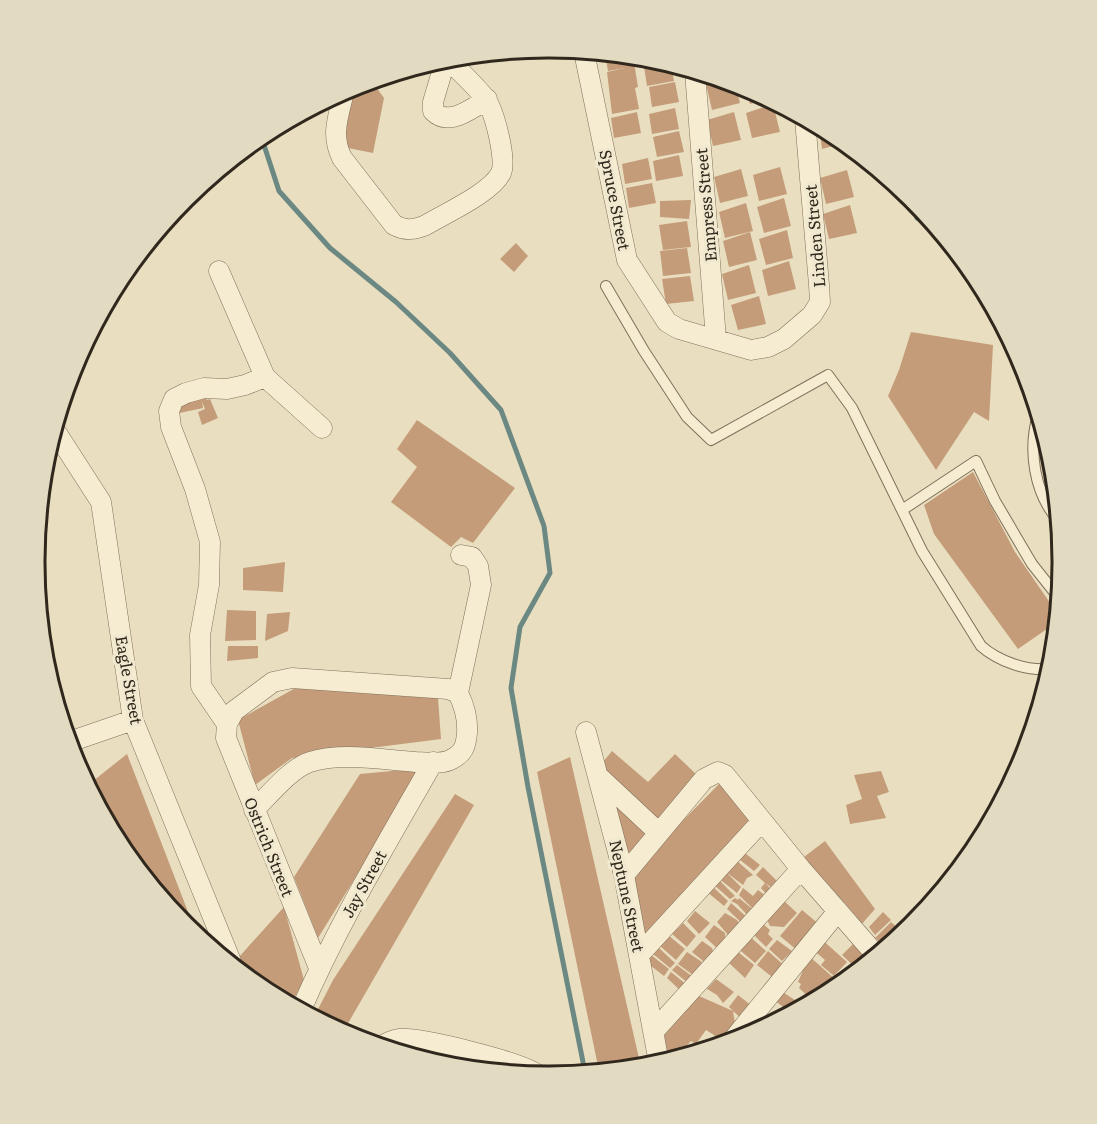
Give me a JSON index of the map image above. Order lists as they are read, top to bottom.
{
  "streets": {
    "street": [
      "Spruce Street",
      "Empress Street",
      "Linden Street",
      "Eagle Street",
      "Ostrich Street",
      "Jay Street",
      "Neptune Street"
    ]
  },
  "crossings": [
    ["Spruce Street", "Empress Street"],
    ["Spruce Street", "Linden Street"],
    ["Empress Street", "Linden Street"],
    ["Ostrich Street", "Jay Street"]
  ]
}
